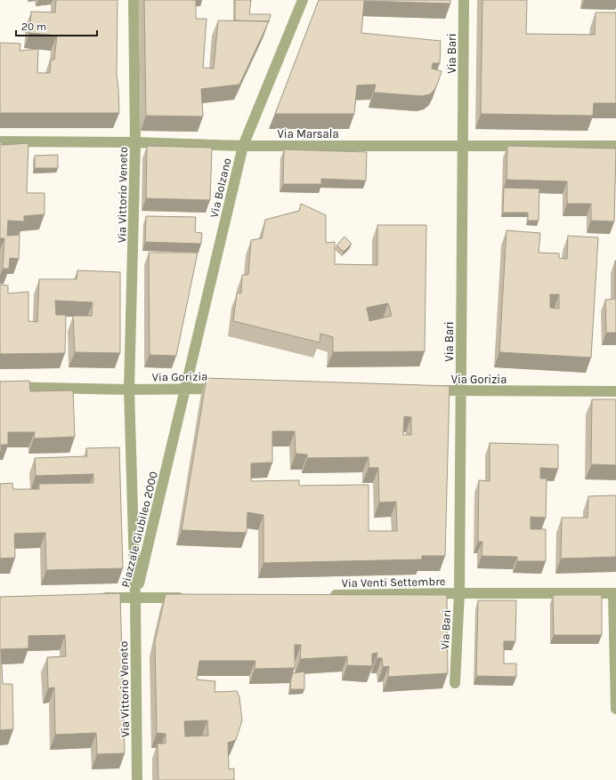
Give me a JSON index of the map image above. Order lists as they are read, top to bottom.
{
  "streets": {
    "street": [
      "Via Bari",
      "Via Marsala",
      "Via Bolzano",
      "Via Vittorio Veneto",
      "Via Gorizia",
      "Piazzale Giubileo 2000",
      "Via Venti Settembre"
    ]
  },
  "crossings": [
    ["Via Bari", "Via Marsala"],
    ["Via Bari", "Via Gorizia"],
    ["Via Bari", "Via Venti Settembre"],
    ["Via Marsala", "Via Bolzano"],
    ["Via Marsala", "Via Vittorio Veneto"],
    ["Via Bolzano", "Via Gorizia"],
    ["Via Bolzano", "Piazzale Giubileo 2000"],
    ["Via Vittorio Veneto", "Via Gorizia"],
    ["Via Vittorio Veneto", "Piazzale Giubileo 2000"],
    ["Via Gorizia", "Piazzale Giubileo 2000"]
  ],
  "scale_bar": "20 m"
}
